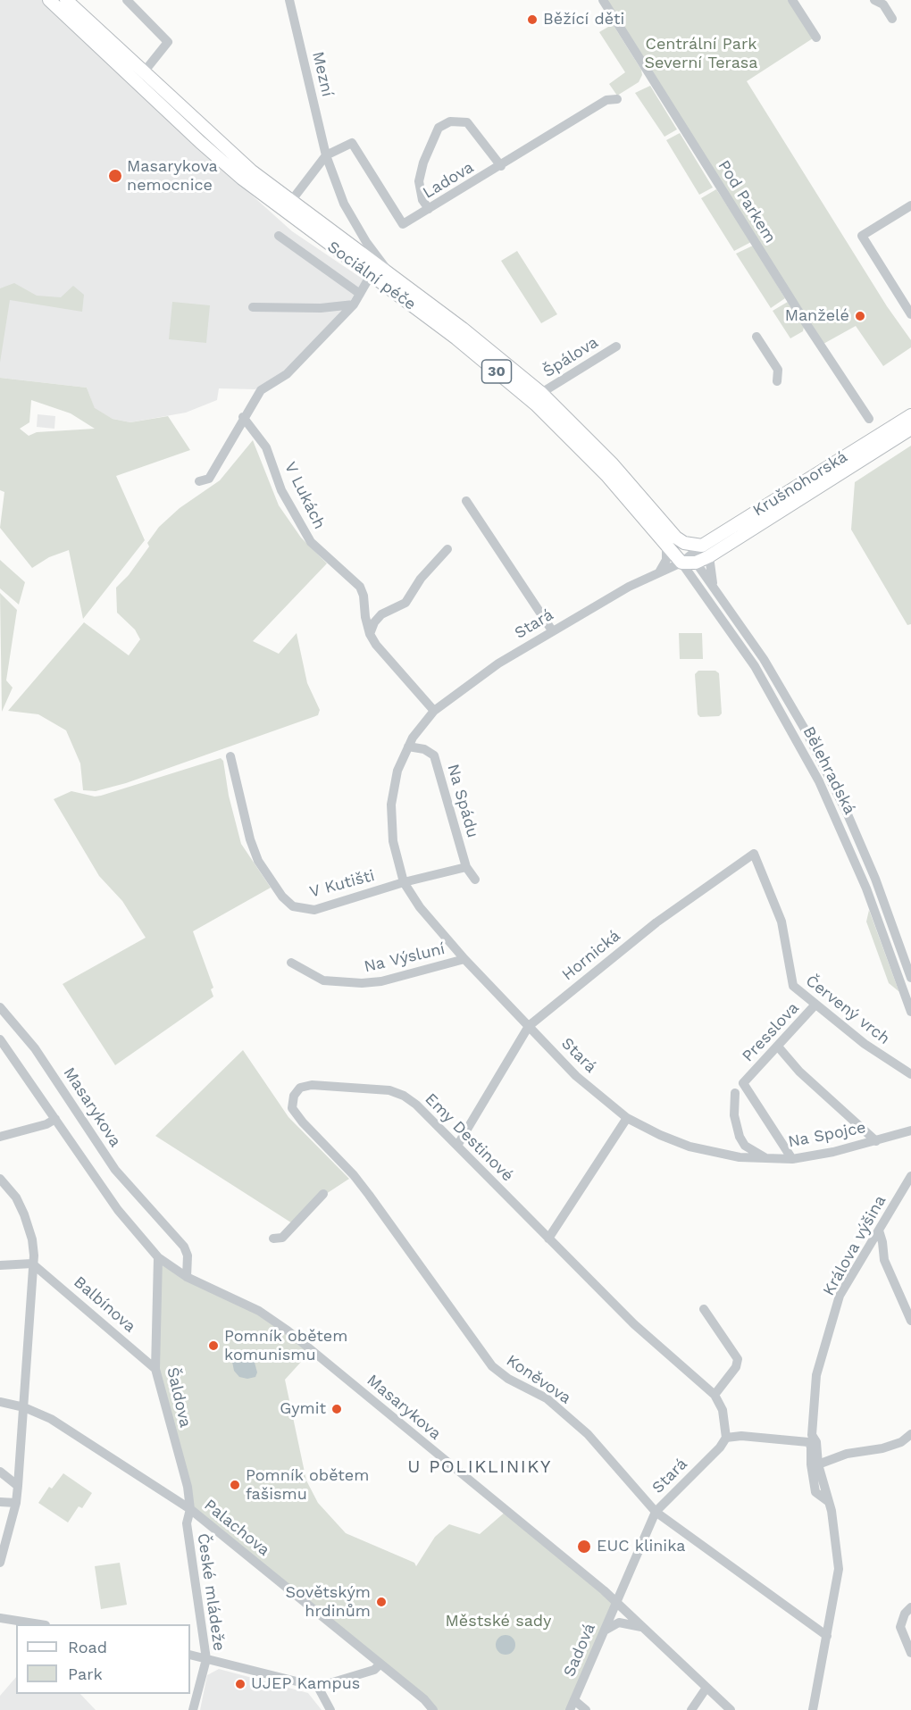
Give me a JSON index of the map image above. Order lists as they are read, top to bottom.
{
  "streets": {
    "main road": ["Sociální péče", "30", "Krušnohorská"],
    "street": [
      "Mezní",
      "Ladova",
      "Pod Parkem",
      "Špálova",
      "V Lukách",
      "Stará",
      "Bělehradská",
      "Na Spádu",
      "V Kutišti",
      "Hornická",
      "Na Výsluní",
      "Červený vrch",
      "Presslova",
      "Masarykova",
      "Na Spojce",
      "Emy Destinové",
      "Králova výšina",
      "Balbínova",
      "Koněvova",
      "Šaldova",
      "Palachova",
      "České mládeže",
      "Sadová"
    ]
  },
  "crossings": [
    ["Mezní", "Ladova"],
    ["Mezní", "Sociální péče"],
    ["Sociální péče", "Špálova"],
    ["Sociální péče", "Krušnohorská"],
    ["Sociální péče", "Stará"],
    ["Sociální péče", "Bělehradská"],
    ["Krušnohorská", "Stará"],
    ["Krušnohorská", "Bělehradská"],
    ["V Lukách", "Stará"],
    ["Stará", "Bělehradská"],
    ["Stará", "Na Spádu"],
    ["Stará", "V Kutišti"],
    ["Stará", "Hornická"],
    ["Stará", "Na Výsluní"],
    ["Stará", "Masarykova"],
    ["Stará", "Na Spojce"],
    ["Stará", "Koněvova"],
    ["Stará", "Sadová"],
    ["Na Spádu", "V Kutišti"],
    ["Hornická", "Červený vrch"],
    ["Hornická", "Emy Destinové"],
    ["Červený vrch", "Presslova"],
    ["Presslova", "Na Spojce"],
    ["Masarykova", "Šaldova"],
    ["Masarykova", "Sadová"],
    ["Emy Destinové", "Koněvova"],
    ["Králova výšina", "Koněvova"],
    ["Balbínova", "Šaldova"],
    ["Šaldova", "Palachova"],
    ["Šaldova", "České mládeže"],
    ["Palachova", "České mládeže"]
  ],
  "districts": ["U POLIKLINIKY"],
  "parks": ["Centrální Park Severní Terasa", "Městské sady"],
  "places": [
    "Běžící děti",
    "Masarykova nemocnice",
    "Manželé",
    "Pomník obětem komunismu",
    "Gymit",
    "Pomník obětem fašismu",
    "EUC klinika",
    "Sovětským hrdinům",
    "UJEP Kampus"
  ],
  "legend": ["Road", "Park"]
}
